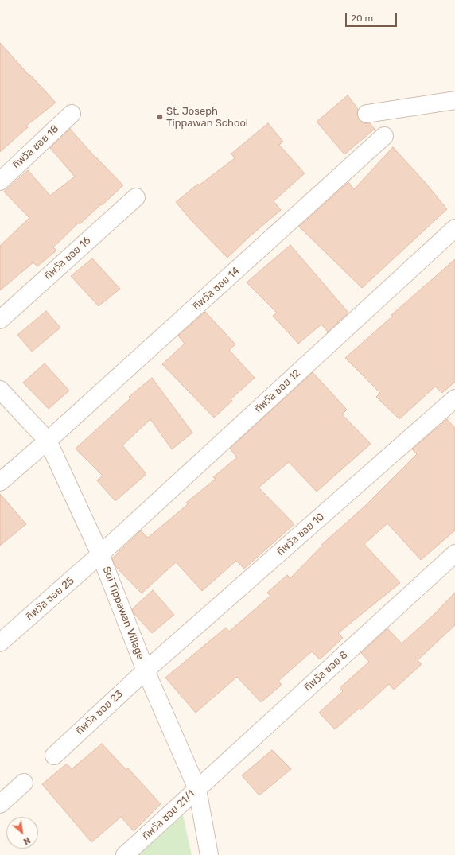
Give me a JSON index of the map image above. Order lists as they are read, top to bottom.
{
  "streets": {
    "street": [
      "ทิพวัล ซอย 18",
      "ทิพวัล ซอย 16",
      "ทิพวัล ซอย 14",
      "ทิพวัล ซอย 12",
      "ทิพวัล ซอย 10",
      "ทิพวัล ซอย 25",
      "Soi Tippawan Village",
      "ทิพวัล ซอย 8",
      "ทิพวัล ซอย 23",
      "ทิพวัล ซอย 21/1"
    ]
  },
  "crossings": [
    ["ทิพวัล ซอย 14", "Soi Tippawan Village"],
    ["ทิพวัล ซอย 12", "ทิพวัล ซอย 25"],
    ["ทิพวัล ซอย 12", "Soi Tippawan Village"],
    ["ทิพวัล ซอย 10", "Soi Tippawan Village"],
    ["ทิพวัล ซอย 10", "ทิพวัล ซอย 23"],
    ["ทิพวัล ซอย 25", "Soi Tippawan Village"],
    ["Soi Tippawan Village", "ทิพวัล ซอย 8"],
    ["Soi Tippawan Village", "ทิพวัล ซอย 23"],
    ["Soi Tippawan Village", "ทิพวัล ซอย 21/1"],
    ["ทิพวัล ซอย 8", "ทิพวัล ซอย 21/1"]
  ],
  "places": ["St. Joseph Tippawan School"],
  "scale_bar": "20 m",
  "north": "bottom right"
}
